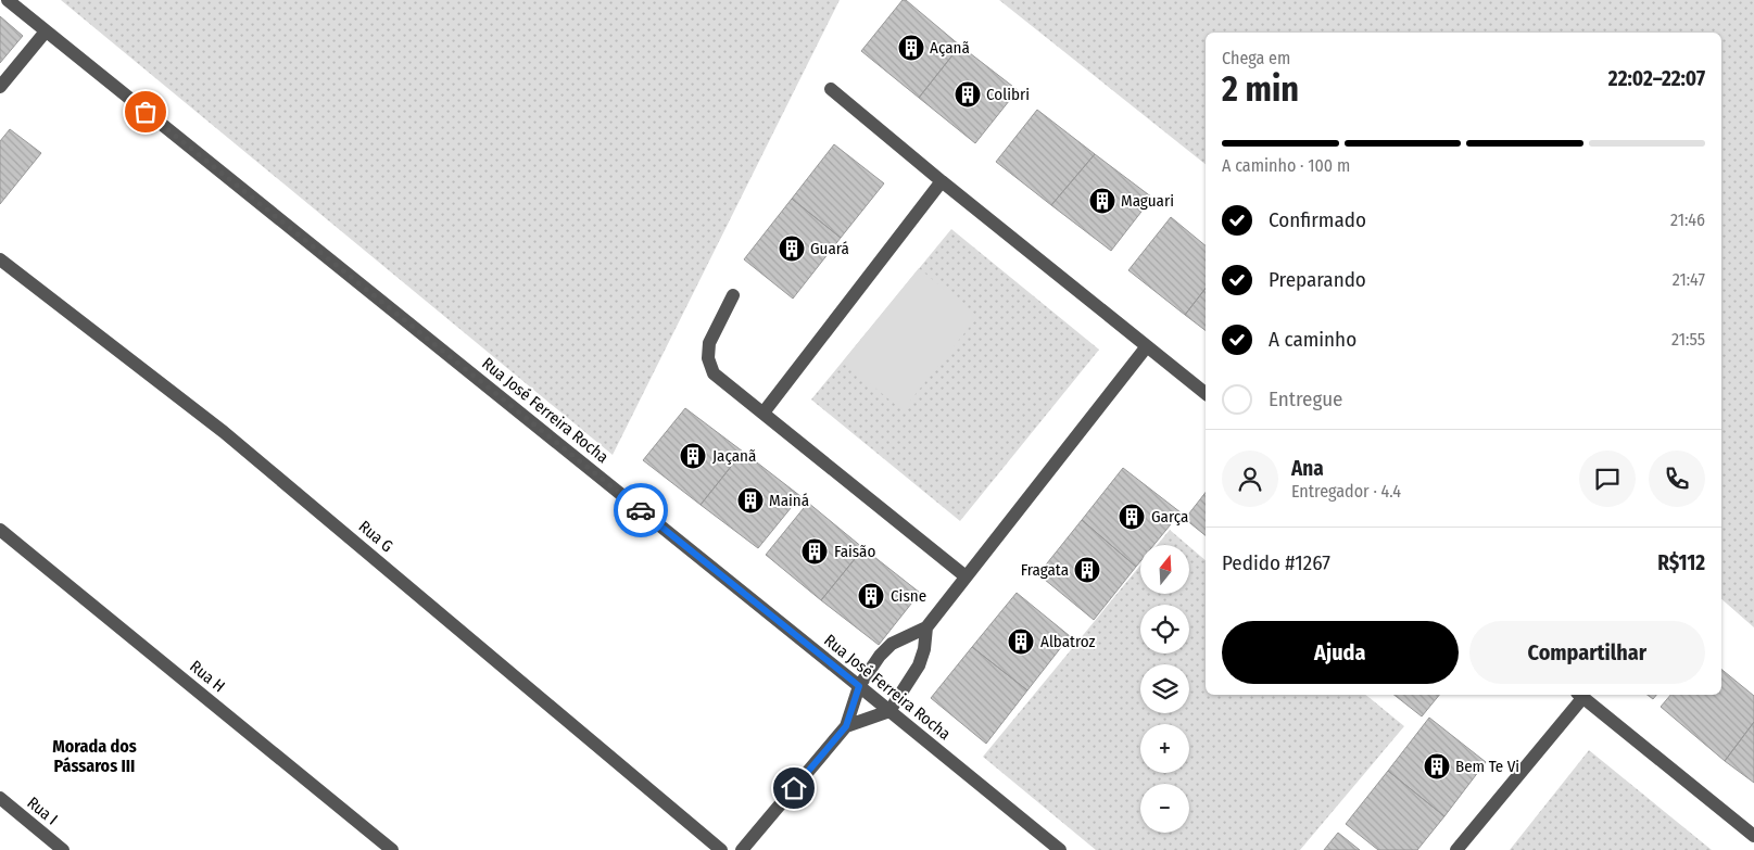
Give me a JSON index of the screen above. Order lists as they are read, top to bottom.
{
  "streets": {
    "street": [
      "Rua José Ferreira Rocha",
      "Rua G",
      "Rua H",
      "Rua I"
    ]
  },
  "districts": ["Morada dos Pássaros III"],
  "places": {
    "building": [
      "Açanã",
      "Colibri",
      "Maguari",
      "Guará",
      "Jaçanã",
      "Mainá",
      "Garça",
      "Faisão",
      "Fragata",
      "Cisne",
      "Albatroz",
      "Bem Te Vi"
    ]
  },
  "north": "top",
  "page": {
    "heading": ["2 min", "Chega em", "22:02–22:07"],
    "panel": [
      "Ana",
      "Entregador · 4.4",
      "Pedido #1267",
      "R$112"
    ],
    "bar": "A caminho · 100 m",
    "list": [
      ["Confirmado", "21:46"],
      ["Preparando", "21:47"],
      ["A caminho", "21:55"],
      "Entregue"
    ],
    "map_buttons": ["+", "−"],
    "buttons": ["Ajuda", "Compartilhar"]
  }
}
